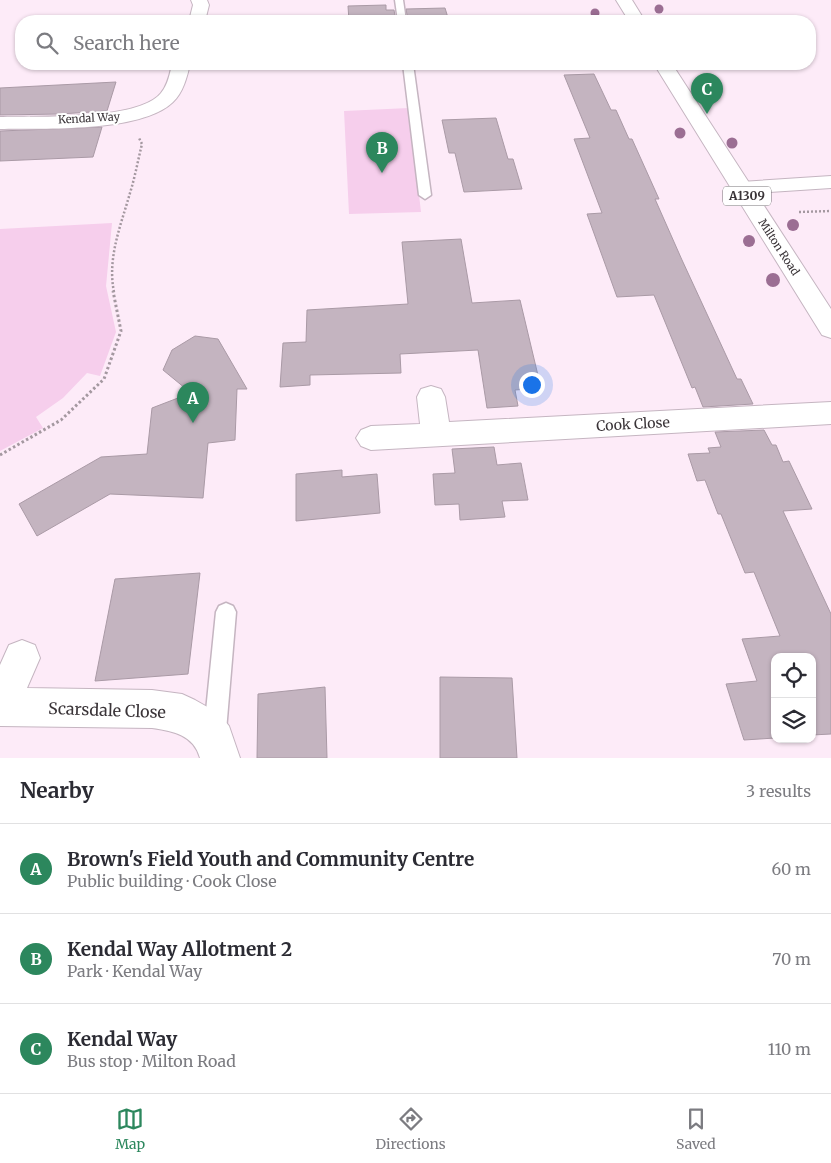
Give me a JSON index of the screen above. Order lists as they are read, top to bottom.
{
  "streets": {
    "street": [
      "Kendal Way",
      "A1309",
      "Milton Road",
      "Cook Close",
      "Scarsdale Close"
    ]
  },
  "page": {
    "search": "Search here",
    "pins": ["C", "B", "A"],
    "heading": ["Nearby", "3 results"],
    "list": [
      {
        "mark": "A",
        "name": "Brown's Field Youth and Community Centre",
        "note": "Public building · Cook Close",
        "value": "60 m"
      },
      {
        "mark": "B",
        "name": "Kendal Way Allotment 2",
        "note": "Park · Kendal Way",
        "value": "70 m"
      },
      {
        "mark": "C",
        "name": "Kendal Way",
        "note": "Bus stop · Milton Road",
        "value": "110 m"
      }
    ],
    "nav": ["Map", "Directions", "Saved"]
  }
}
